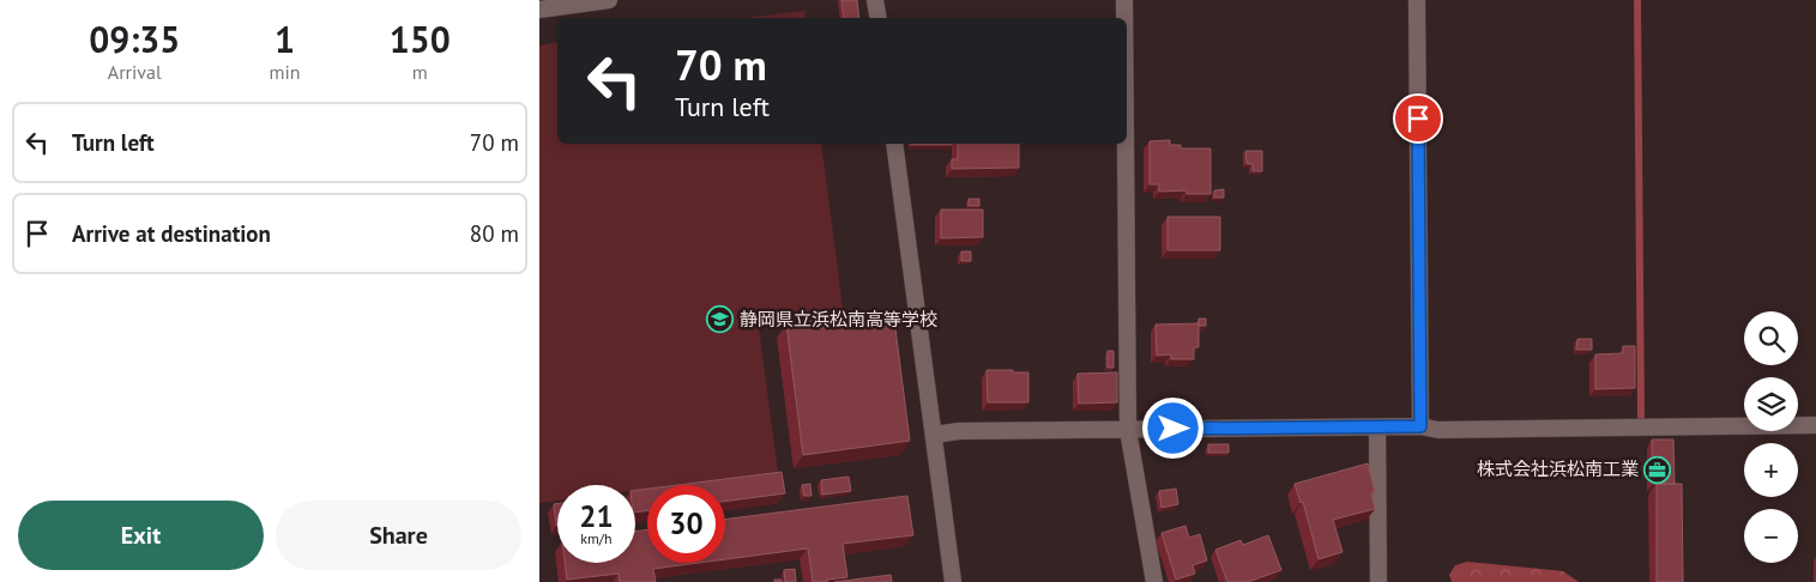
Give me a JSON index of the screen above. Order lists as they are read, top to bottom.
{
  "places": {
    "school or university": ["静岡県立浜松南高等学校"],
    "office": ["株式会社浜松南工業"]
  },
  "page": {
    "eta": [
      "09:35",
      "Arrival",
      "1",
      "min",
      "150",
      "m"
    ],
    "turn": ["70 m", "Turn left"],
    "list": [
      {
        "name": "Turn left",
        "value": "70 m"
      },
      {
        "name": "Arrive at destination",
        "value": "80 m"
      }
    ],
    "map_buttons": ["+", "−"],
    "speed": "21 km/h",
    "limit": "30",
    "buttons": ["Exit", "Share"]
  }
}
